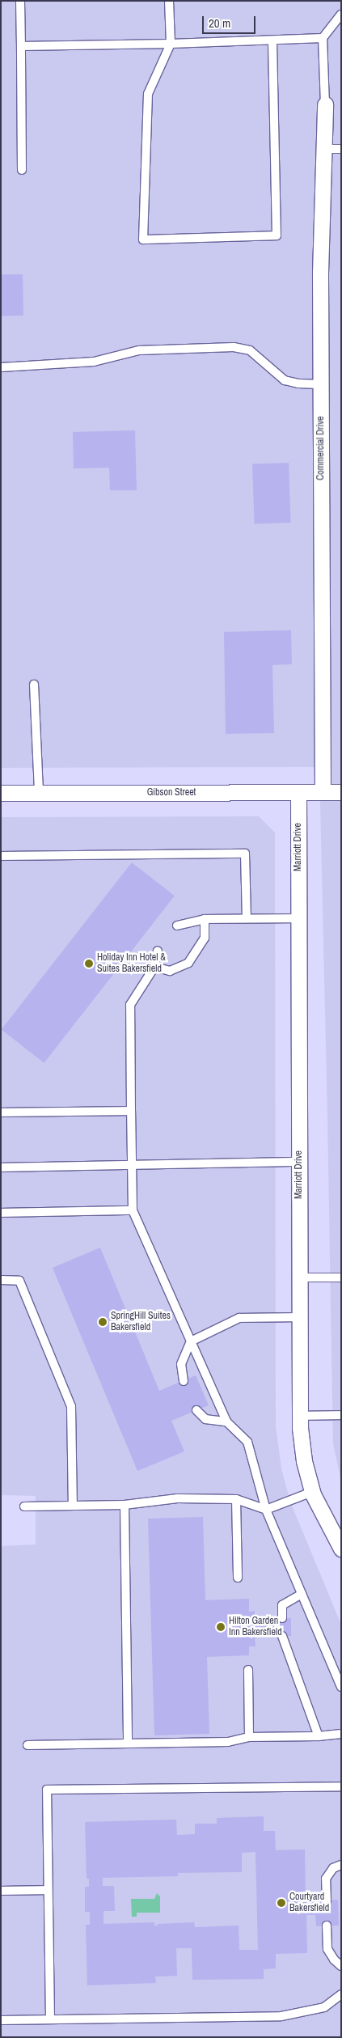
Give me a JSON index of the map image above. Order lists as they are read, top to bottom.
{
  "streets": {
    "street": ["Commercial Drive", "Gibson Street", "Marriott Drive"]
  },
  "crossings": [
    ["Commercial Drive", "Gibson Street"],
    ["Gibson Street", "Marriott Drive"]
  ],
  "places": [
    "Holiday Inn Hotel & Suites Bakersfield",
    "SpringHill Suites Bakersfield",
    "Hilton Garden Inn Bakersfield",
    "Courtyard Bakersfield"
  ],
  "scale_bar": "20 m"
}
